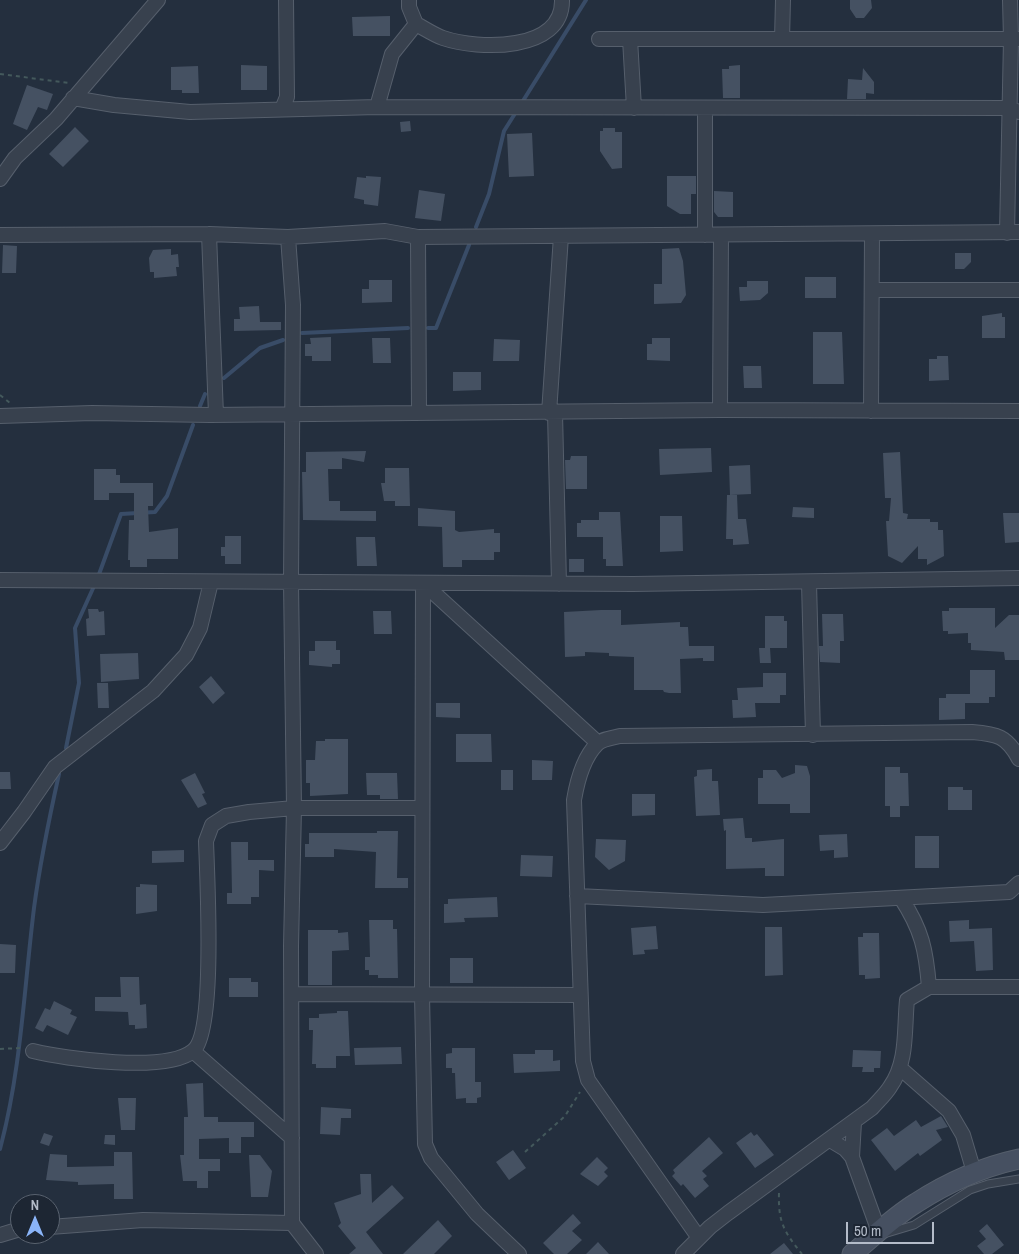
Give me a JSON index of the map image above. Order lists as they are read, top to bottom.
{
  "scale_bar": "50 m",
  "north": "top"
}
